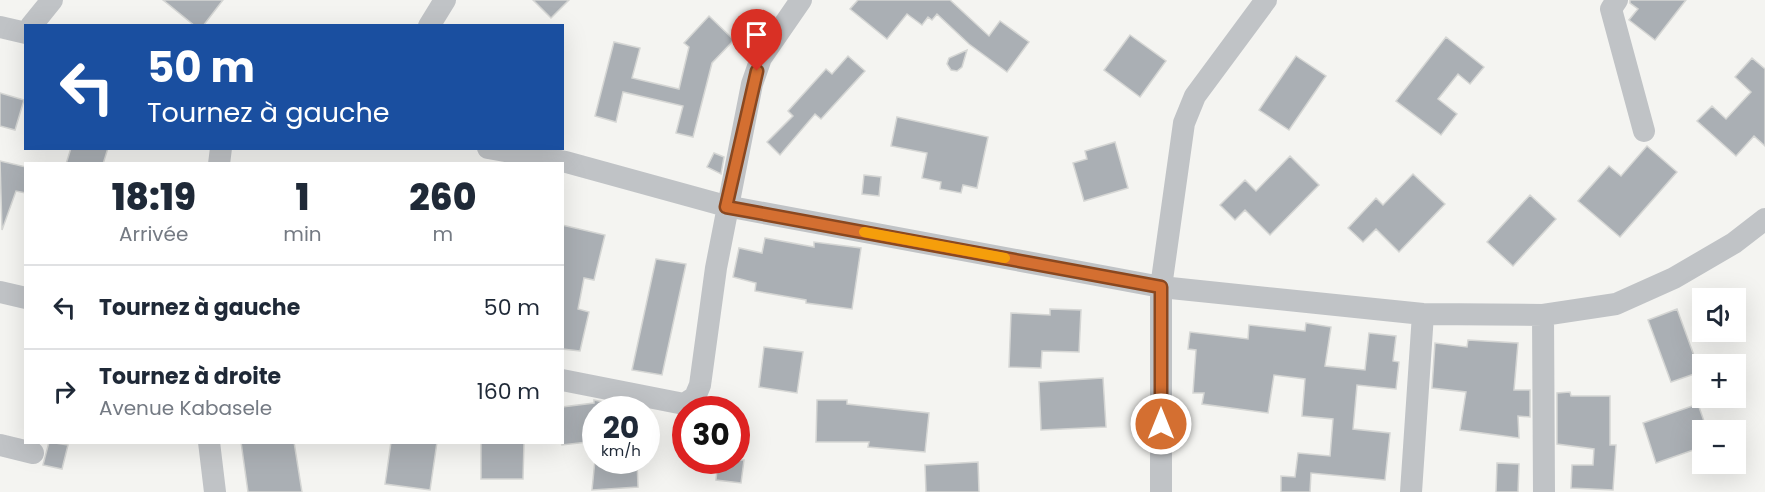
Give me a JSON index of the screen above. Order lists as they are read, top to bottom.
{
  "page": {
    "turn": ["50 m", "Tournez à gauche"],
    "eta": [
      "18:19",
      "Arrivée",
      "1",
      "min",
      "260",
      "m"
    ],
    "list": [
      {
        "name": "Tournez à gauche",
        "value": "50 m"
      },
      {
        "name": "Tournez à droite",
        "note": "Avenue Kabasele",
        "value": "160 m"
      }
    ],
    "map_buttons": ["+", "−"],
    "speed": "20 km/h",
    "limit": "30"
  }
}
